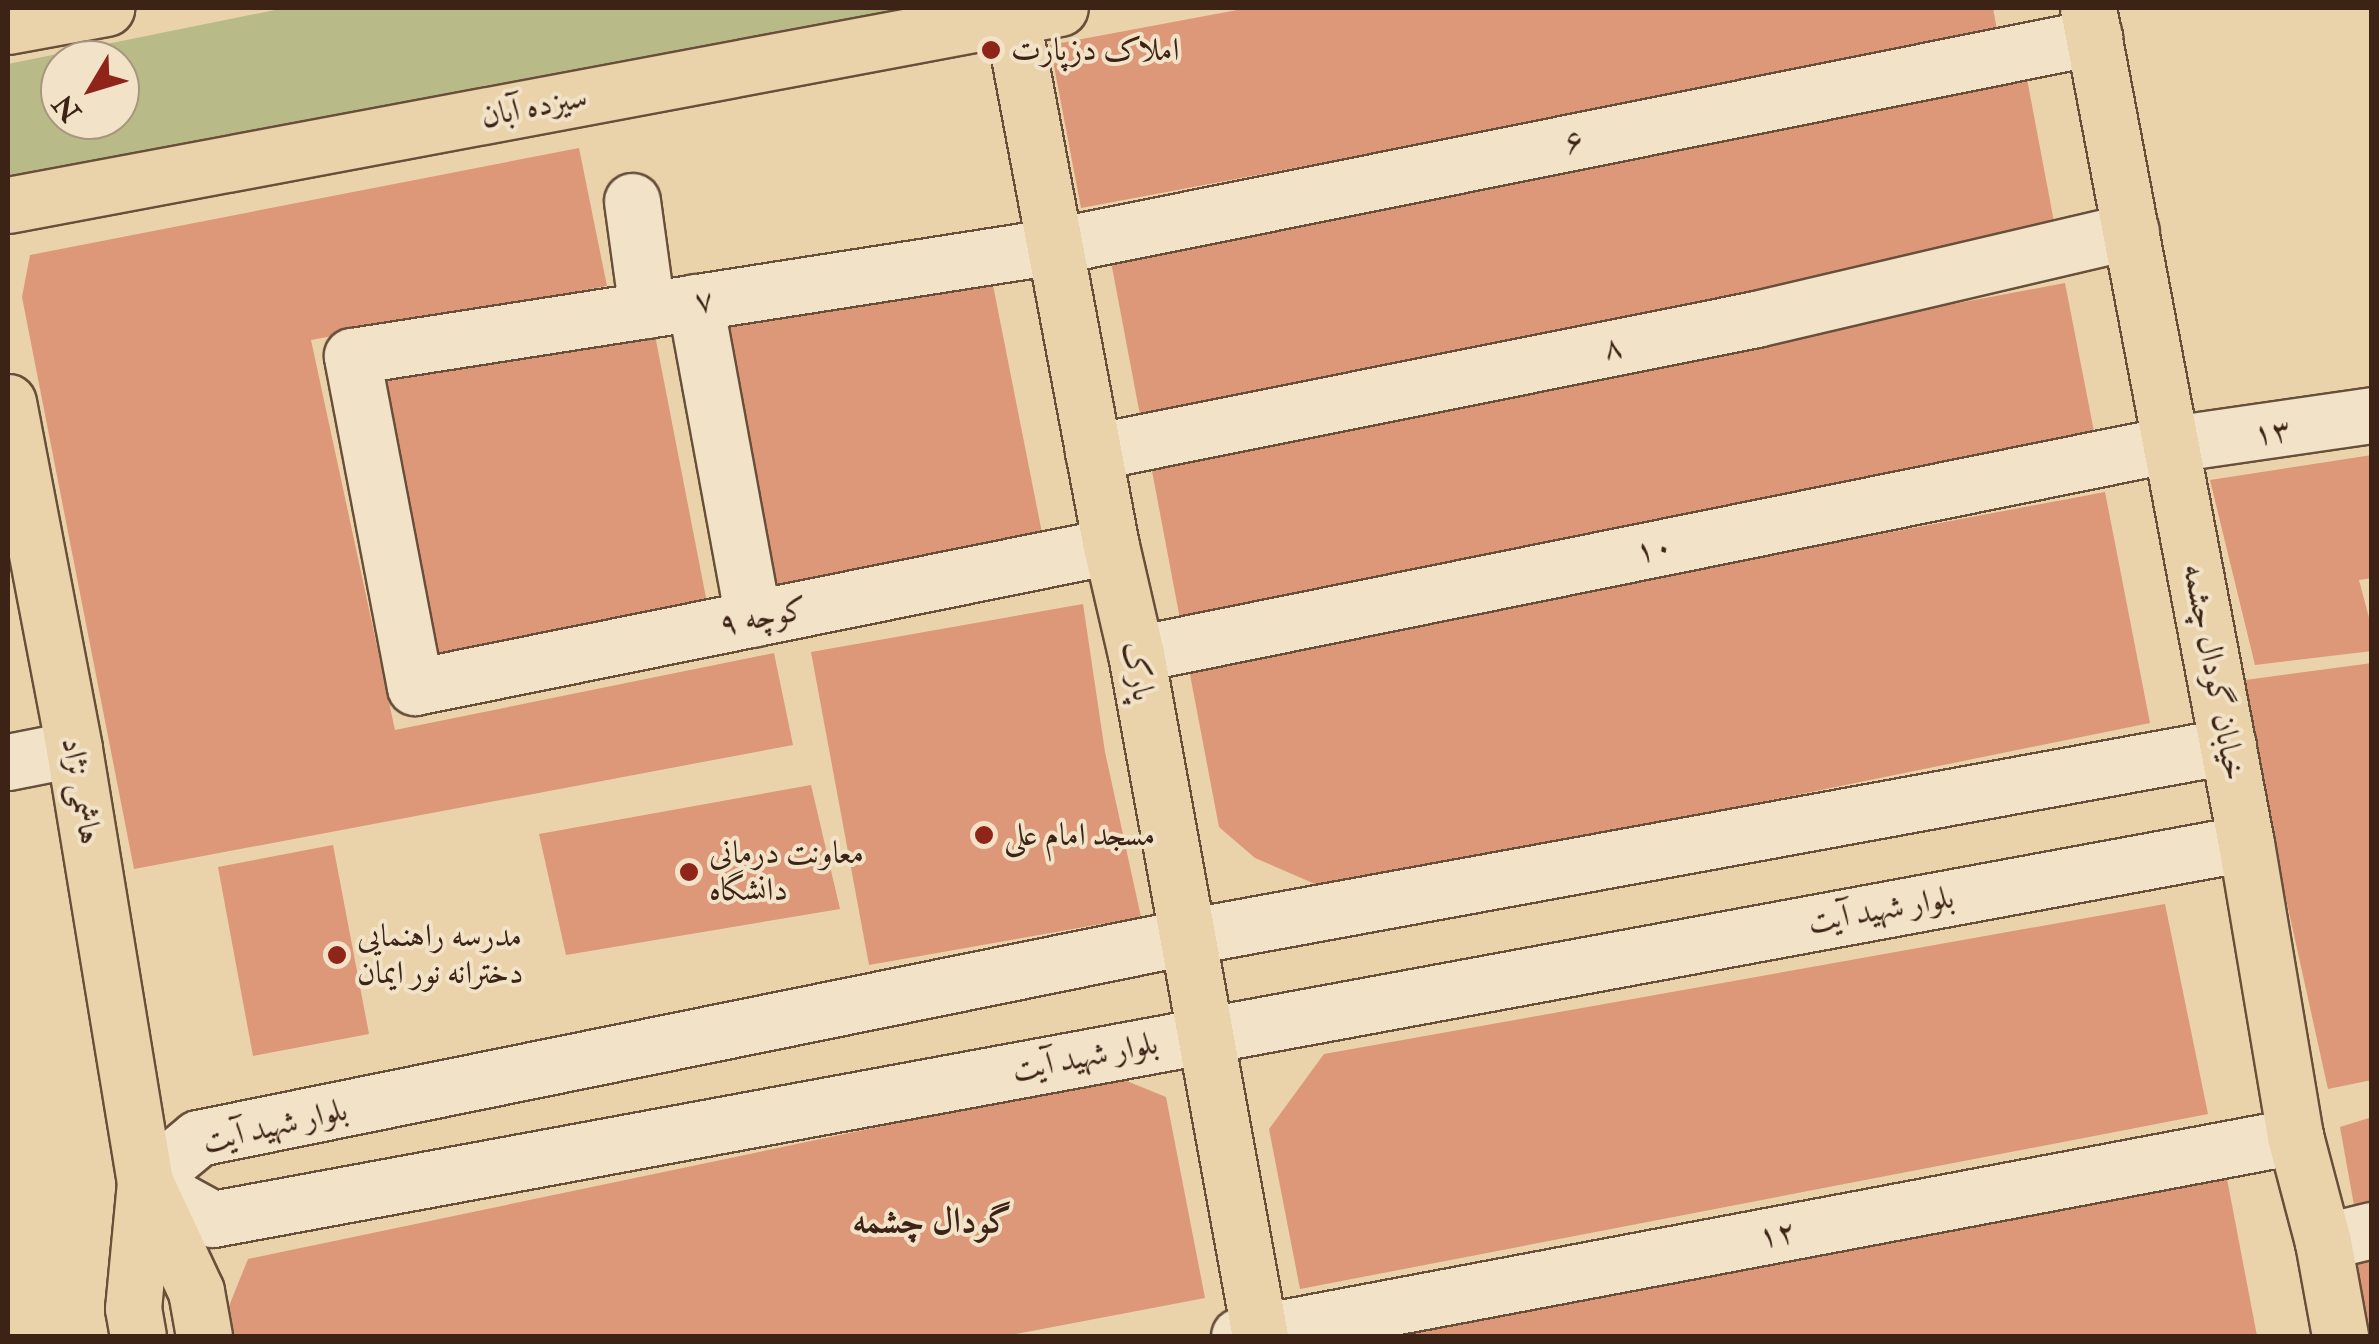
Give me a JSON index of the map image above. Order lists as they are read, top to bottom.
{
  "streets": {
    "main road": [
      "سیزده آبان",
      "پارک",
      "خیابان گودال چشمه",
      "هاشمی نژاد"
    ],
    "street": [
      "۶",
      "۷",
      "۸",
      "۱۳",
      "۱۰",
      "کوچه ۹",
      "بلوار شهید آیت",
      "۱۲"
    ]
  },
  "crossings": [
    ["سیزده آبان", "پارک"],
    ["۶", "۷"],
    ["۶", "پارک"],
    ["۶", "خیابان گودال چشمه"],
    ["۷", "کوچه ۹"],
    ["۷", "پارک"],
    ["۸", "پارک"],
    ["۸", "خیابان گودال چشمه"],
    ["۱۳", "۱۰"],
    ["۱۳", "خیابان گودال چشمه"],
    ["۱۰", "پارک"],
    ["۱۰", "خیابان گودال چشمه"],
    ["کوچه ۹", "پارک"],
    ["پارک", "بلوار شهید آیت"],
    ["پارک", "۱۲"],
    ["خیابان گودال چشمه", "بلوار شهید آیت"],
    ["خیابان گودال چشمه", "۱۲"],
    ["هاشمی نژاد", "بلوار شهید آیت"]
  ],
  "districts": ["گودال چشمه"],
  "places": [
    "املاک دزپارت",
    "مسجد امام علی",
    "معاونت درمانی دانشگاه",
    "مدرسه راهنمایی دخترانه نور ایمان"
  ],
  "north": "bottom left"
}
